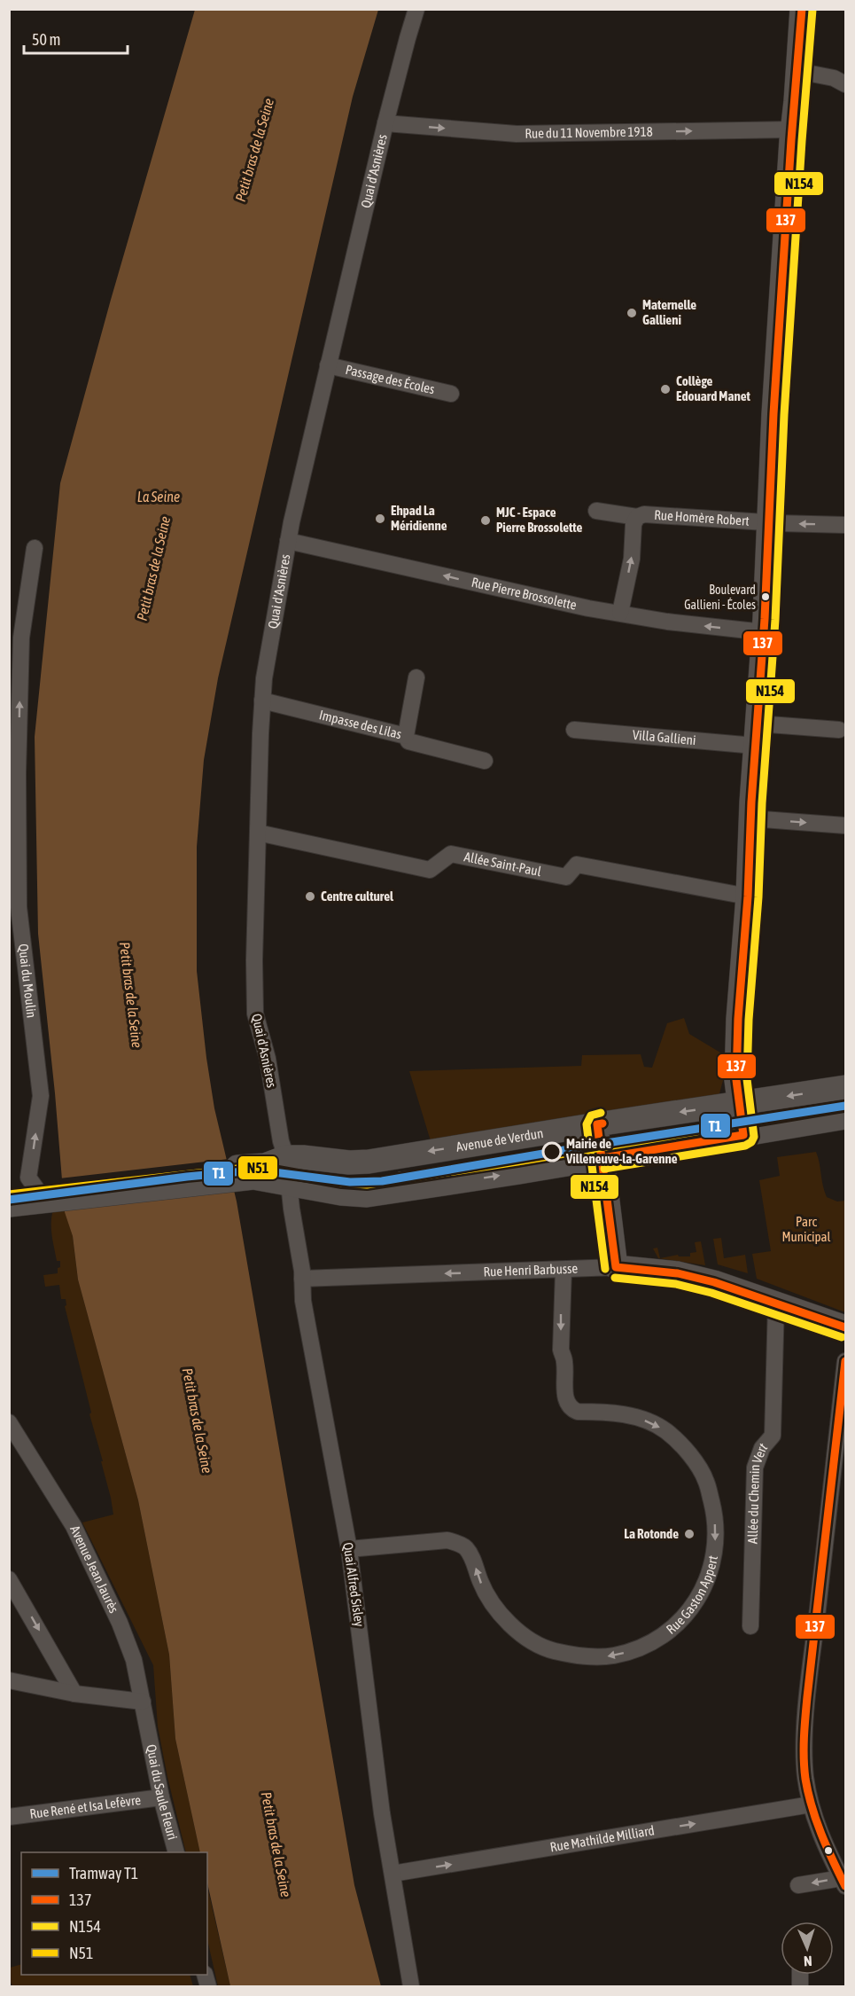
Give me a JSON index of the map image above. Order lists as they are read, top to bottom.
{
  "streets": {
    "main road": ["Avenue de Verdun", "Rue Henri Barbusse"],
    "street": [
      "Rue du 11 Novembre 1918",
      "Quai d'Asnières",
      "Passage des Écoles",
      "Rue Homère Robert",
      "Rue Pierre Brossolette",
      "Impasse des Lilas",
      "Villa Gallieni",
      "Allée Saint-Paul",
      "Quai du Moulin",
      "Allée du Chemin Vert",
      "Avenue Jean Jaurès",
      "Quai Alfred Sisley",
      "Rue Gaston Appert",
      "Quai du Saule Fleuri",
      "Rue René et Isa Lefèvre",
      "Rue Mathilde Milliard"
    ]
  },
  "crossings": [
    ["Rue du 11 Novembre 1918", "Quai d'Asnières"],
    ["Quai d'Asnières", "Passage des Écoles"],
    ["Quai d'Asnières", "Rue Pierre Brossolette"],
    ["Quai d'Asnières", "Impasse des Lilas"],
    ["Quai d'Asnières", "Allée Saint-Paul"],
    ["Quai d'Asnières", "Avenue de Verdun"],
    ["Quai d'Asnières", "Quai Alfred Sisley"],
    ["Rue Homère Robert", "Rue Pierre Brossolette"],
    ["Rue Henri Barbusse", "Allée du Chemin Vert"],
    ["Rue Henri Barbusse", "Quai Alfred Sisley"],
    ["Rue Henri Barbusse", "Rue Gaston Appert"],
    ["Avenue Jean Jaurès", "Quai du Saule Fleuri"],
    ["Quai Alfred Sisley", "Rue Gaston Appert"],
    ["Quai Alfred Sisley", "Rue Mathilde Milliard"],
    ["Quai du Saule Fleuri", "Rue René et Isa Lefèvre"]
  ],
  "one_way": [
    "Rue du 11 Novembre 1918",
    "Rue Pierre Brossolette",
    "Quai du Moulin",
    "Rue Henri Barbusse",
    "Rue Mathilde Milliard"
  ],
  "water": ["Petit bras de la Seine", "La Seine"],
  "parks": ["Parc Municipal"],
  "places": [
    "Maternelle Gallieni",
    "Collège Edouard Manet",
    "Ehpad La Méridienne",
    "MJC - Espace Pierre Brossolette",
    "Boulevard Gallieni - Écoles",
    "Centre culturel",
    "Mairie de Villeneuve-la-Garenne",
    "La Rotonde"
  ],
  "lines": [
    "transit line 137",
    "transit line N154",
    "tram line T1",
    "transit line N51"
  ],
  "legend": [
    "Tramway T1",
    "137",
    "N154",
    "N51"
  ],
  "scale_bar": "50 m",
  "north": "bottom"
}
